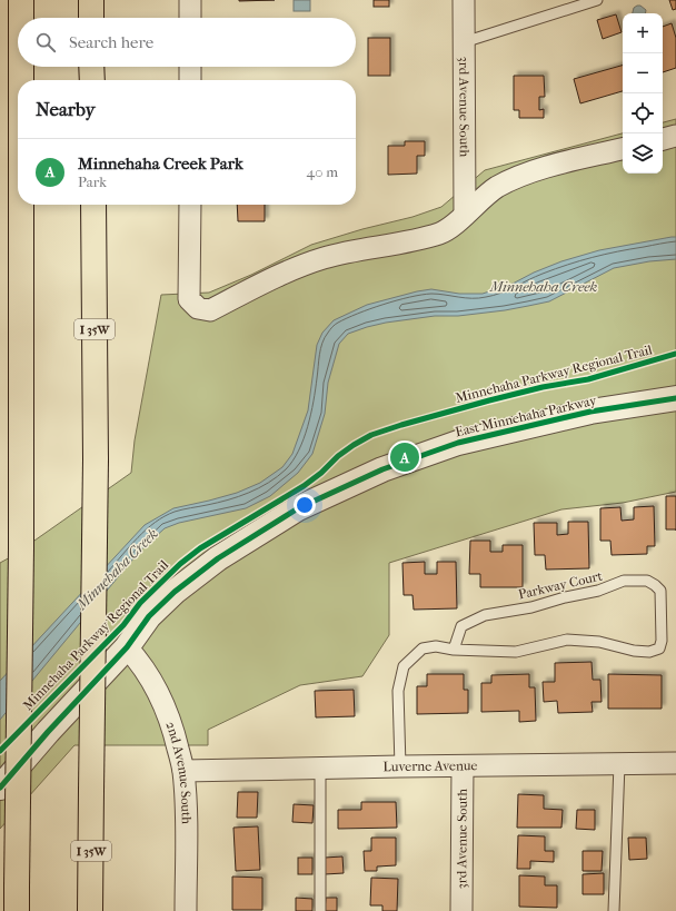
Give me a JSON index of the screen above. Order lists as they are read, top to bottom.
{
  "streets": {
    "highway": ["I 35W"],
    "street": [
      "3rd Avenue South",
      "East Minnehaha Parkway",
      "Luverne Avenue",
      "2nd Avenue South"
    ],
    "lane": ["Parkway Court"],
    "cycle path": ["Minnehaha Parkway Regional Trail"]
  },
  "crossings": [
    ["3rd Avenue South", "Luverne Avenue"],
    ["East Minnehaha Parkway", "2nd Avenue South"],
    ["Parkway Court", "Luverne Avenue"],
    ["Luverne Avenue", "2nd Avenue South"]
  ],
  "water": ["Minnehaha Creek"],
  "page": {
    "map_buttons": ["+", "−"],
    "search": "Search here",
    "heading": "Nearby",
    "list": [
      {
        "mark": "A",
        "name": "Minnehaha Creek Park",
        "note": "Park",
        "value": "40 m"
      }
    ],
    "pins": "A"
  }
}
